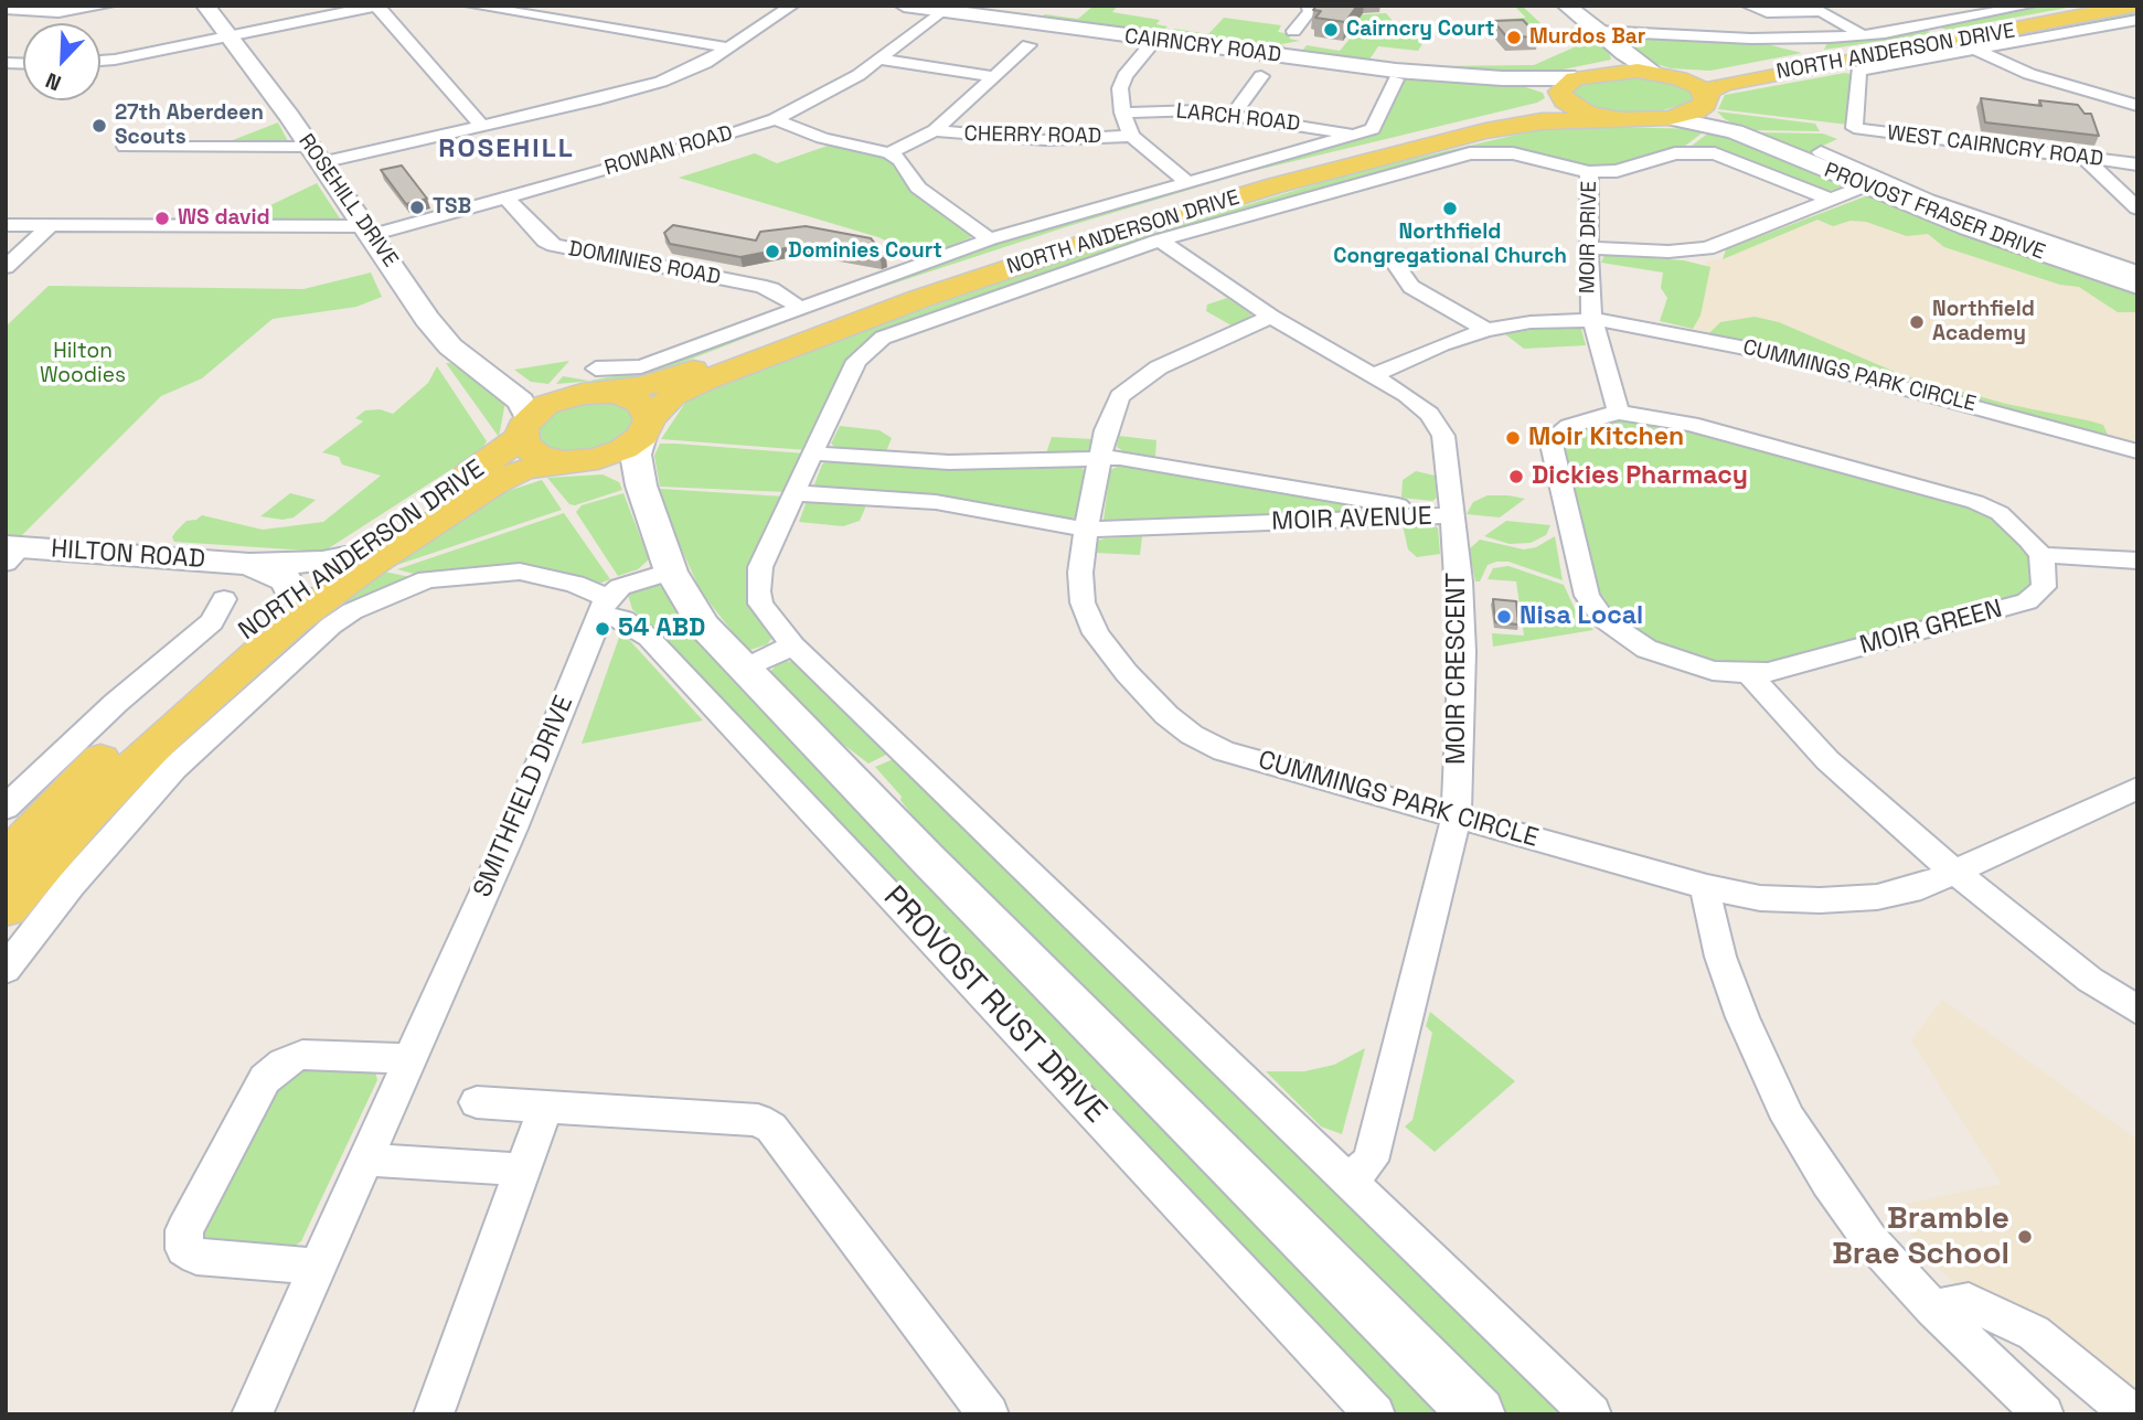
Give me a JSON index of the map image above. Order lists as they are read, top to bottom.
{
  "streets": {
    "main road": ["NORTH ANDERSON DRIVE"],
    "street": [
      "CAIRNCRY ROAD",
      "LARCH ROAD",
      "CHERRY ROAD",
      "WEST CAIRNCRY ROAD",
      "ROWAN ROAD",
      "ROSEHILL DRIVE",
      "PROVOST FRASER DRIVE",
      "MOIR DRIVE",
      "DOMINIES ROAD",
      "CUMMINGS PARK CIRCLE",
      "MOIR AVENUE",
      "HILTON ROAD",
      "MOIR GREEN",
      "MOIR CRESCENT",
      "SMITHFIELD DRIVE",
      "PROVOST RUST DRIVE"
    ]
  },
  "crossings": [
    ["CAIRNCRY ROAD", "NORTH ANDERSON DRIVE"],
    ["CAIRNCRY ROAD", "ROWAN ROAD"],
    ["NORTH ANDERSON DRIVE", "LARCH ROAD"],
    ["NORTH ANDERSON DRIVE", "WEST CAIRNCRY ROAD"],
    ["NORTH ANDERSON DRIVE", "ROSEHILL DRIVE"],
    ["NORTH ANDERSON DRIVE", "PROVOST FRASER DRIVE"],
    ["NORTH ANDERSON DRIVE", "MOIR DRIVE"],
    ["NORTH ANDERSON DRIVE", "DOMINIES ROAD"],
    ["NORTH ANDERSON DRIVE", "MOIR AVENUE"],
    ["NORTH ANDERSON DRIVE", "HILTON ROAD"],
    ["NORTH ANDERSON DRIVE", "MOIR CRESCENT"],
    ["NORTH ANDERSON DRIVE", "SMITHFIELD DRIVE"],
    ["NORTH ANDERSON DRIVE", "PROVOST RUST DRIVE"],
    ["ROWAN ROAD", "ROSEHILL DRIVE"],
    ["ROWAN ROAD", "DOMINIES ROAD"],
    ["MOIR DRIVE", "CUMMINGS PARK CIRCLE"],
    ["MOIR DRIVE", "MOIR GREEN"],
    ["CUMMINGS PARK CIRCLE", "MOIR AVENUE"],
    ["CUMMINGS PARK CIRCLE", "MOIR CRESCENT"],
    ["MOIR AVENUE", "MOIR CRESCENT"],
    ["SMITHFIELD DRIVE", "PROVOST RUST DRIVE"]
  ],
  "districts": ["ROSEHILL"],
  "parks": ["Hilton Woodies"],
  "places": [
    "Cairncry Court",
    "Murdos Bar",
    "27th Aberdeen Scouts",
    "TSB",
    "Northfield Congregational Church",
    "WS david",
    "Dominies Court",
    "Northfield Academy",
    "Moir Kitchen",
    "Dickies Pharmacy",
    "Nisa Local",
    "54 ABD",
    "Bramble Brae School"
  ],
  "north": "bottom left"
}
